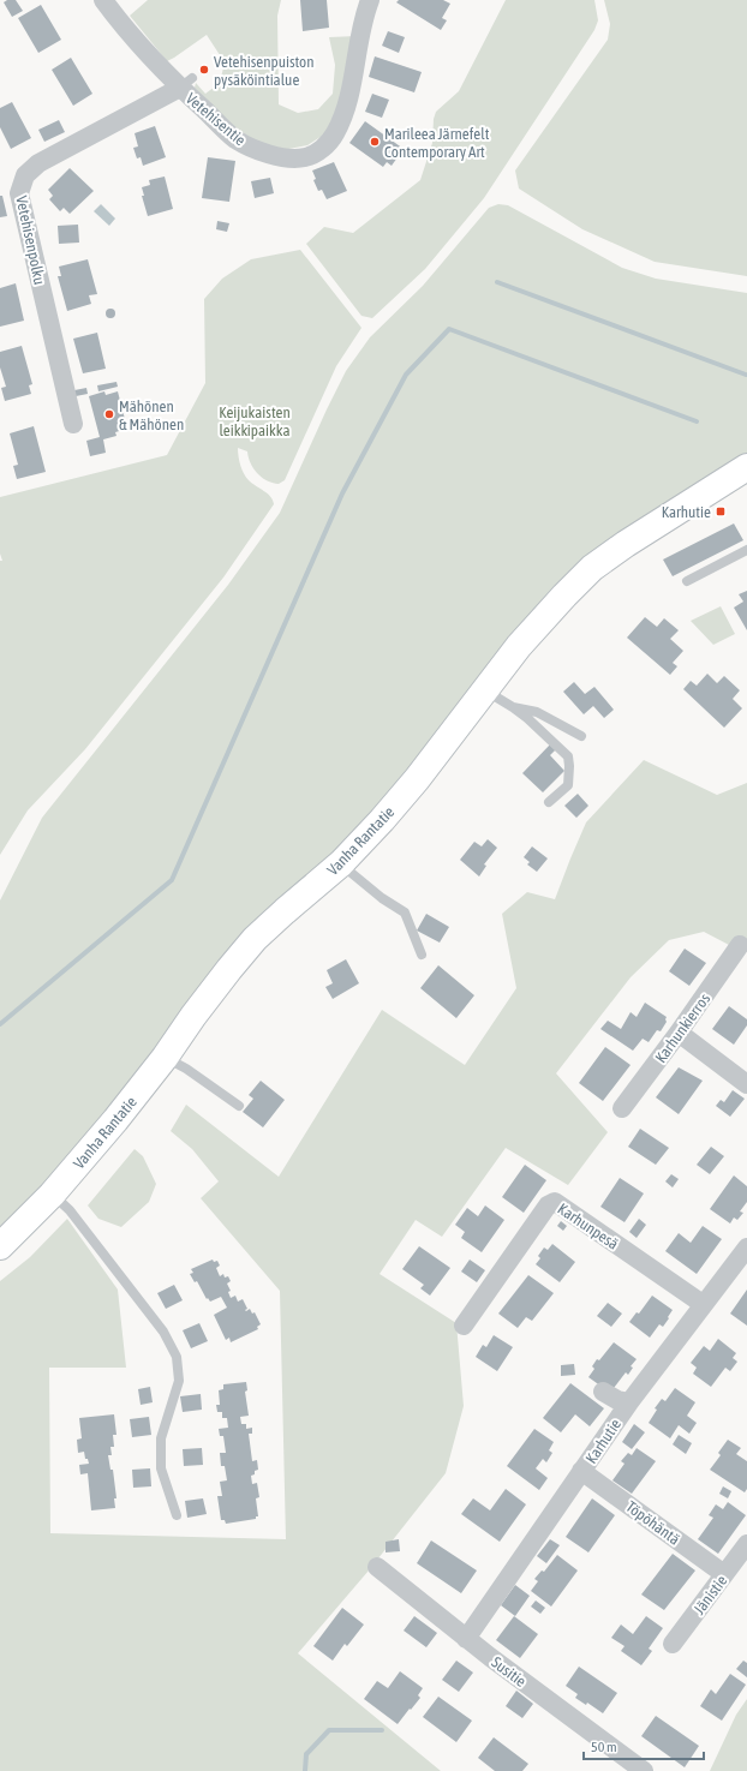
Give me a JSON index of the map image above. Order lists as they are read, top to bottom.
{
  "streets": {
    "main road": ["Vanha Rantatie"],
    "street": [
      "Vetehisentie",
      "Vetehisenpolku",
      "Karhunkierros",
      "Karhunpesä",
      "Karhutie",
      "Töpöhäntä",
      "Jänistie",
      "Susitie"
    ]
  },
  "crossings": [
    ["Vetehisentie", "Vetehisenpolku"],
    ["Karhunpesä", "Karhutie"],
    ["Karhutie", "Töpöhäntä"],
    ["Karhutie", "Susitie"],
    ["Töpöhäntä", "Jänistie"]
  ],
  "parks": ["Keijukaisten leikkipaikka"],
  "places": {
    "other": ["Vetehisenpuiston pysäköintialue", "Marileea Järnefelt Contemporary Art", "Mähönen & Mähönen"],
    "transit": ["Karhutie"]
  },
  "scale_bar": "50 m"
}
